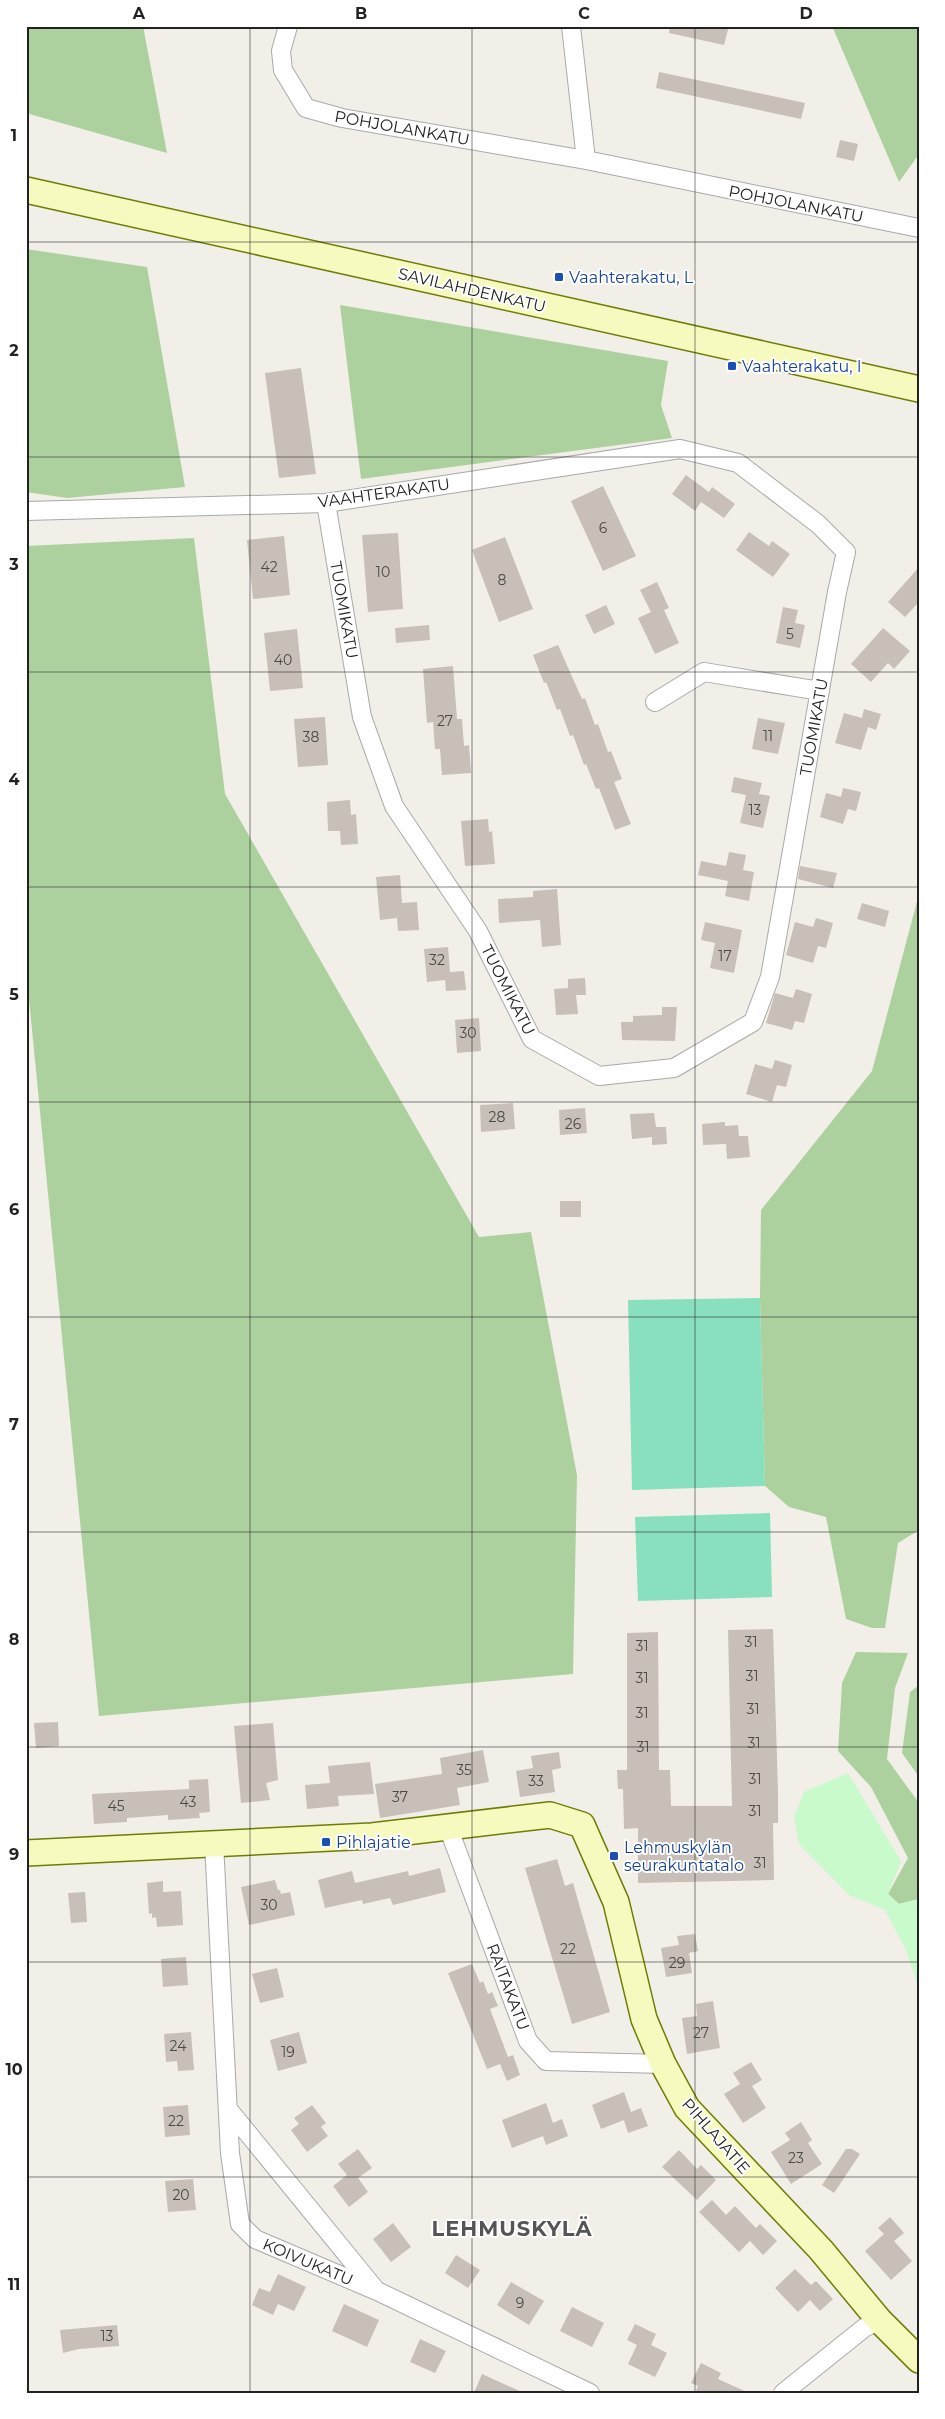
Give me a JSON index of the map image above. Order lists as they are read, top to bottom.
{
  "streets": {
    "street": [
      "POHJOLANKATU",
      "SAVILAHDENKATU",
      "VAAHTERAKATU",
      "TUOMIKATU",
      "RAITAKATU",
      "PIHLAJATIE",
      "KOIVUKATU"
    ]
  },
  "crossings": [
    ["VAAHTERAKATU", "TUOMIKATU"],
    ["RAITAKATU", "PIHLAJATIE"],
    ["PIHLAJATIE", "KOIVUKATU"]
  ],
  "districts": ["LEHMUSKYLÄ"],
  "places": {
    "transit": [
      "Vaahterakatu, L",
      "Vaahterakatu, I",
      "Pihlajatie",
      "Lehmuskylän seurakuntatalo"
    ]
  },
  "house_numbers": [
    "6",
    "42",
    "10",
    "8",
    "5",
    "40",
    "27",
    "11",
    "38",
    "13",
    "17",
    "32",
    "30",
    "28",
    "26",
    "31",
    "31",
    "31",
    "31",
    "31",
    "31",
    "31",
    "31",
    "35",
    "31",
    "33",
    "37",
    "43",
    "45",
    "31",
    "31",
    "30",
    "22",
    "29",
    "27",
    "24",
    "19",
    "22",
    "23",
    "20",
    "9",
    "13"
  ],
  "grid": {
    "columns": [
      "A",
      "B",
      "C",
      "D"
    ],
    "rows": [
      "1",
      "2",
      "3",
      "4",
      "5",
      "6",
      "7",
      "8",
      "9",
      "10",
      "11"
    ]
  }
}
